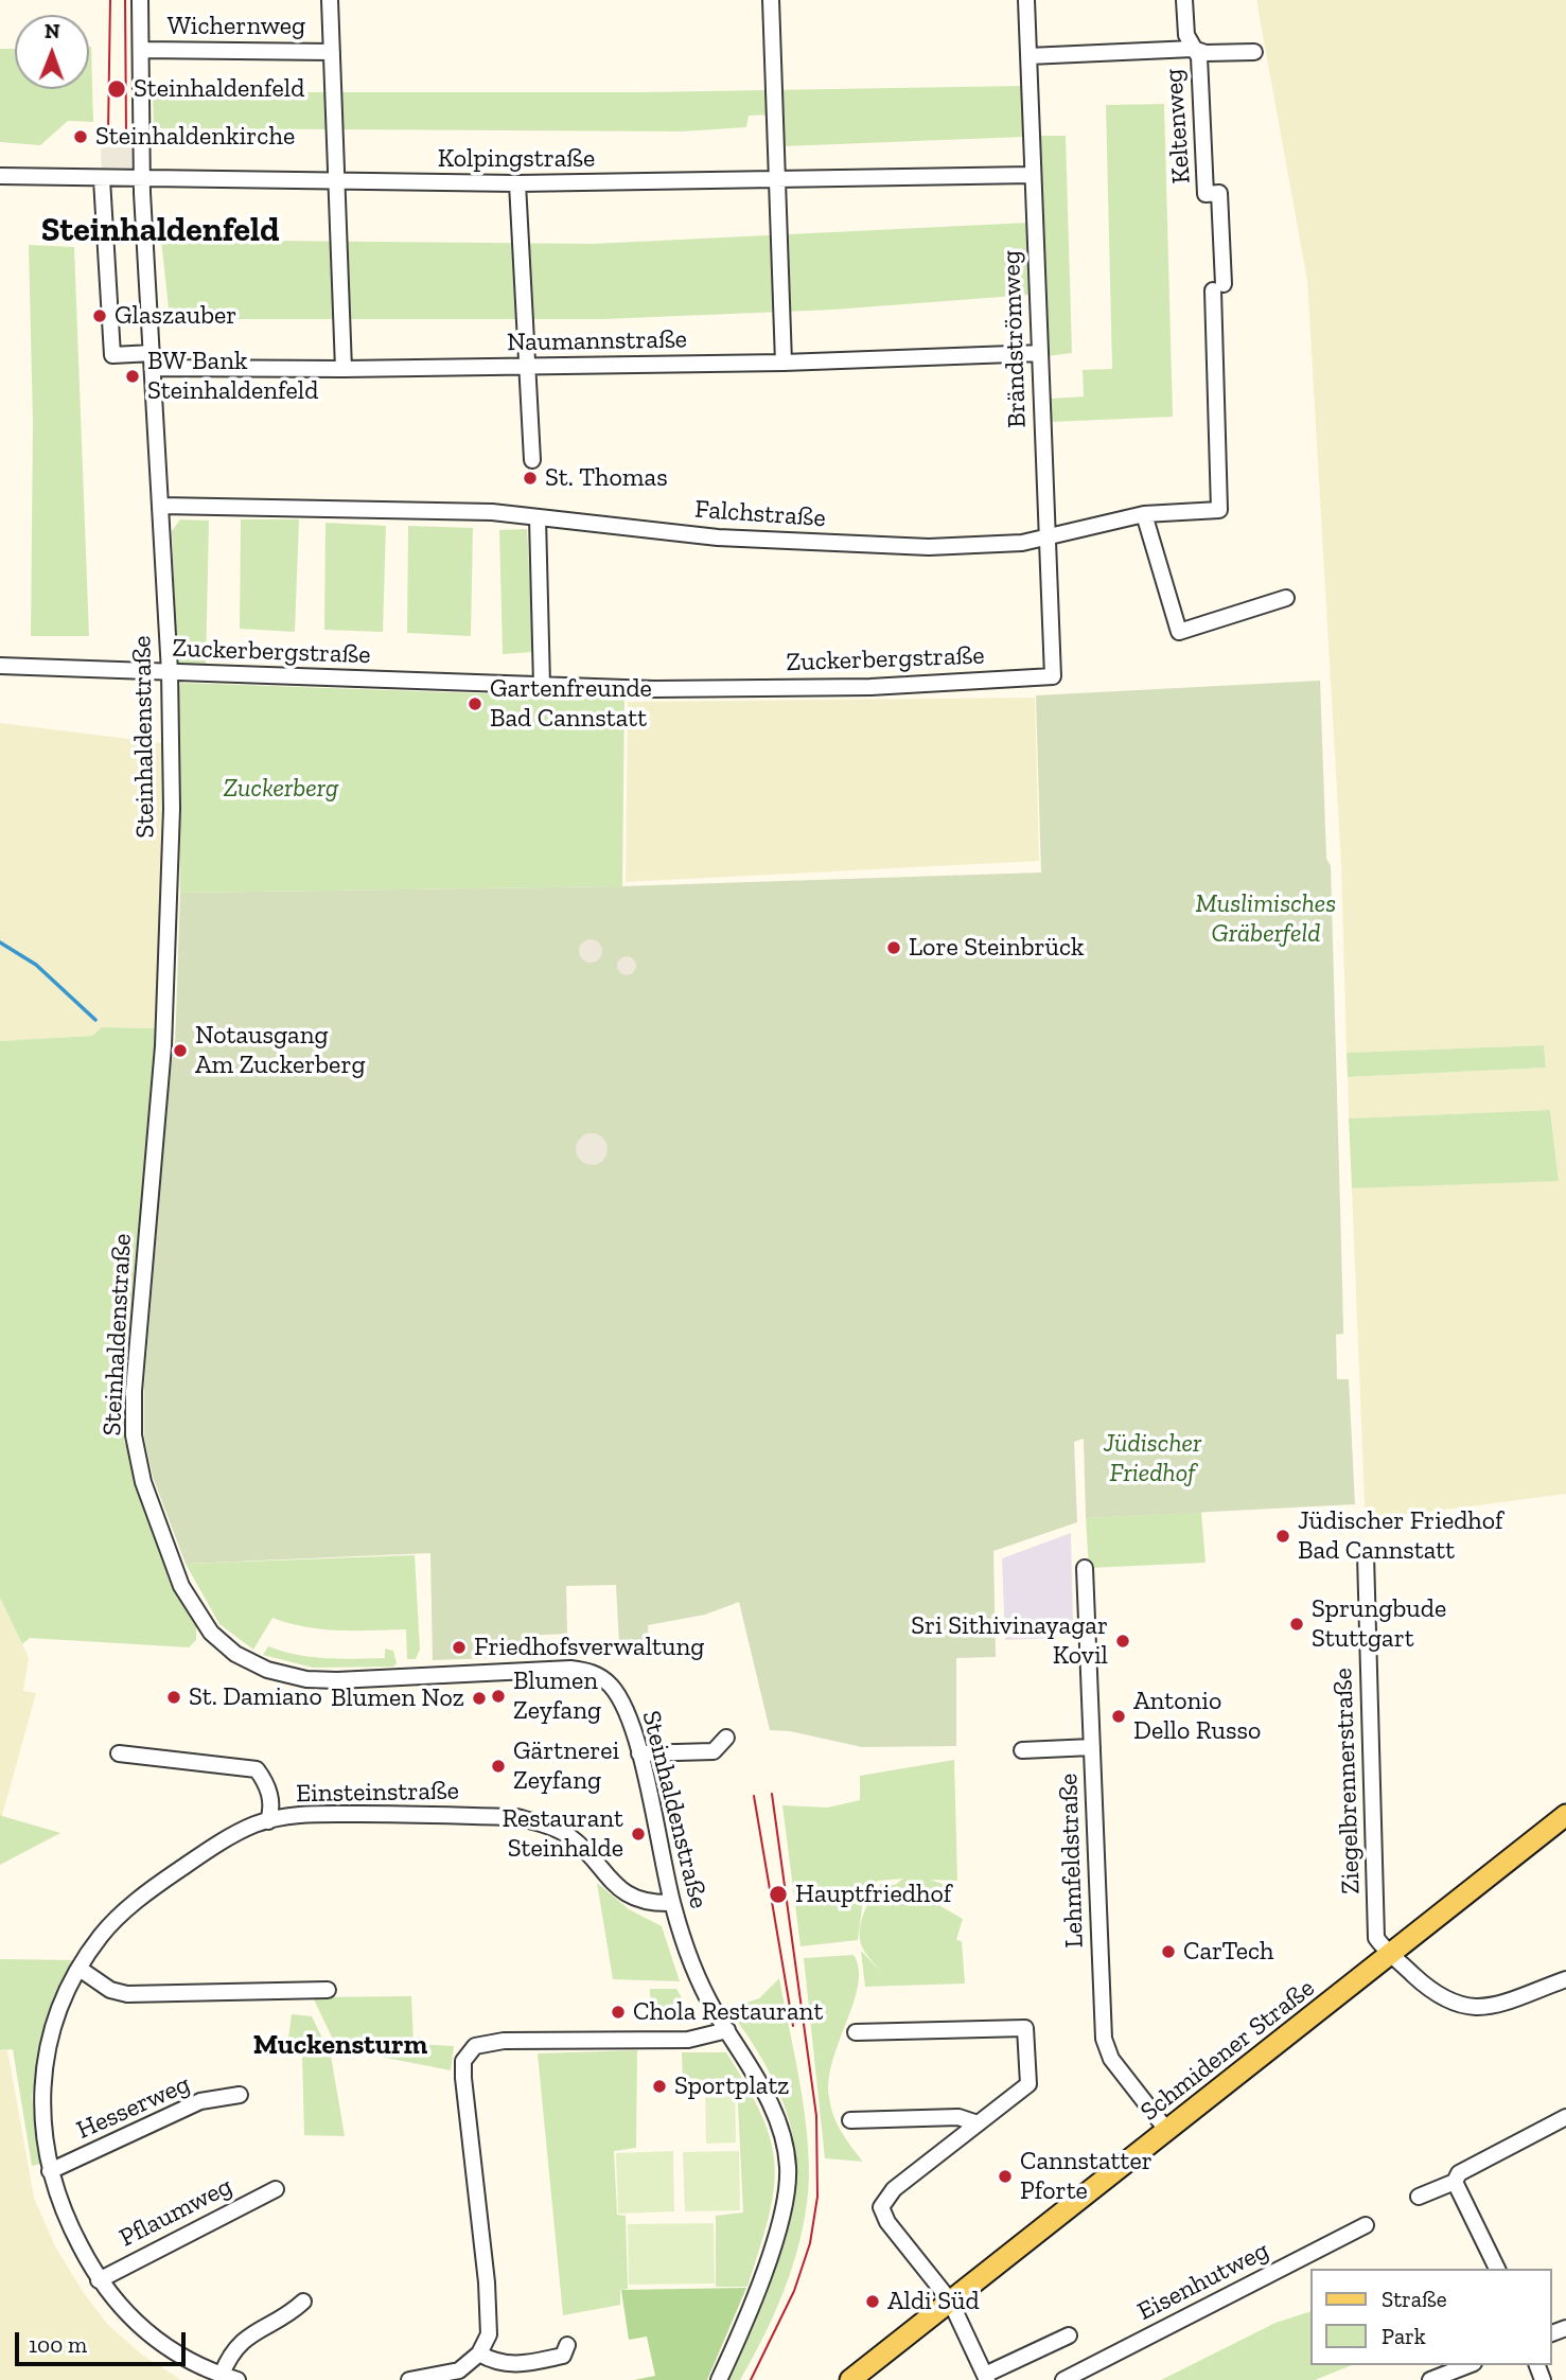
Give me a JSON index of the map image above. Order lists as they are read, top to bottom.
{
  "streets": {
    "main road": ["Schmidener Straße"],
    "street": [
      "Wichernweg",
      "Keltenweg",
      "Kolpingstraße",
      "Brändströmweg",
      "Naumannstraße",
      "Falchstraße",
      "Zuckerbergstraße",
      "Steinhaldenstraße",
      "Ziegelbrennerstraße",
      "Einsteinstraße",
      "Lehmfeldstraße",
      "Hesserweg",
      "Pflaumweg",
      "Eisenhutweg"
    ]
  },
  "crossings": [
    ["Wichernweg", "Steinhaldenstraße"],
    ["Keltenweg", "Falchstraße"],
    ["Kolpingstraße", "Brändströmweg"],
    ["Kolpingstraße", "Steinhaldenstraße"],
    ["Brändströmweg", "Naumannstraße"],
    ["Brändströmweg", "Falchstraße"],
    ["Brändströmweg", "Zuckerbergstraße"],
    ["Naumannstraße", "Steinhaldenstraße"],
    ["Falchstraße", "Steinhaldenstraße"],
    ["Zuckerbergstraße", "Steinhaldenstraße"],
    ["Steinhaldenstraße", "Einsteinstraße"],
    ["Ziegelbrennerstraße", "Schmidener Straße"],
    ["Einsteinstraße", "Hesserweg"],
    ["Einsteinstraße", "Pflaumweg"],
    ["Lehmfeldstraße", "Schmidener Straße"]
  ],
  "districts": ["Steinhaldenfeld", "Muckensturm"],
  "parks": ["Zuckerberg", "Muslimisches Gräberfeld", "Jüdischer Friedhof"],
  "places": [
    "Steinhaldenfeld",
    "Steinhaldenkirche",
    "Glaszauber",
    "BW Bank Steinhaldenfeld",
    "St. Thomas",
    "Gartenfreunde Bad Cannstatt",
    "Lore Steinbrück",
    "Notausgang Am Zuckerberg",
    "Jüdischer Friedhof Bad Cannstatt",
    "Sprungbude Stuttgart",
    "Sri Sithivinayagar Kovil",
    "Friedhofsverwaltung",
    "Blumen Zeyfang",
    "St. Damiano",
    "Blumen Noz",
    "Antonio Dello Russo",
    "Gärtnerei Zeyfang",
    "Restaurant Steinhalde",
    "Hauptfriedhof",
    "CarTech",
    "Chola Restaurant",
    "Sportplatz",
    "Cannstatter Pforte",
    "Aldi Süd"
  ],
  "legend": ["Straße", "Park"],
  "scale_bar": "100 m",
  "north": "top"
}
